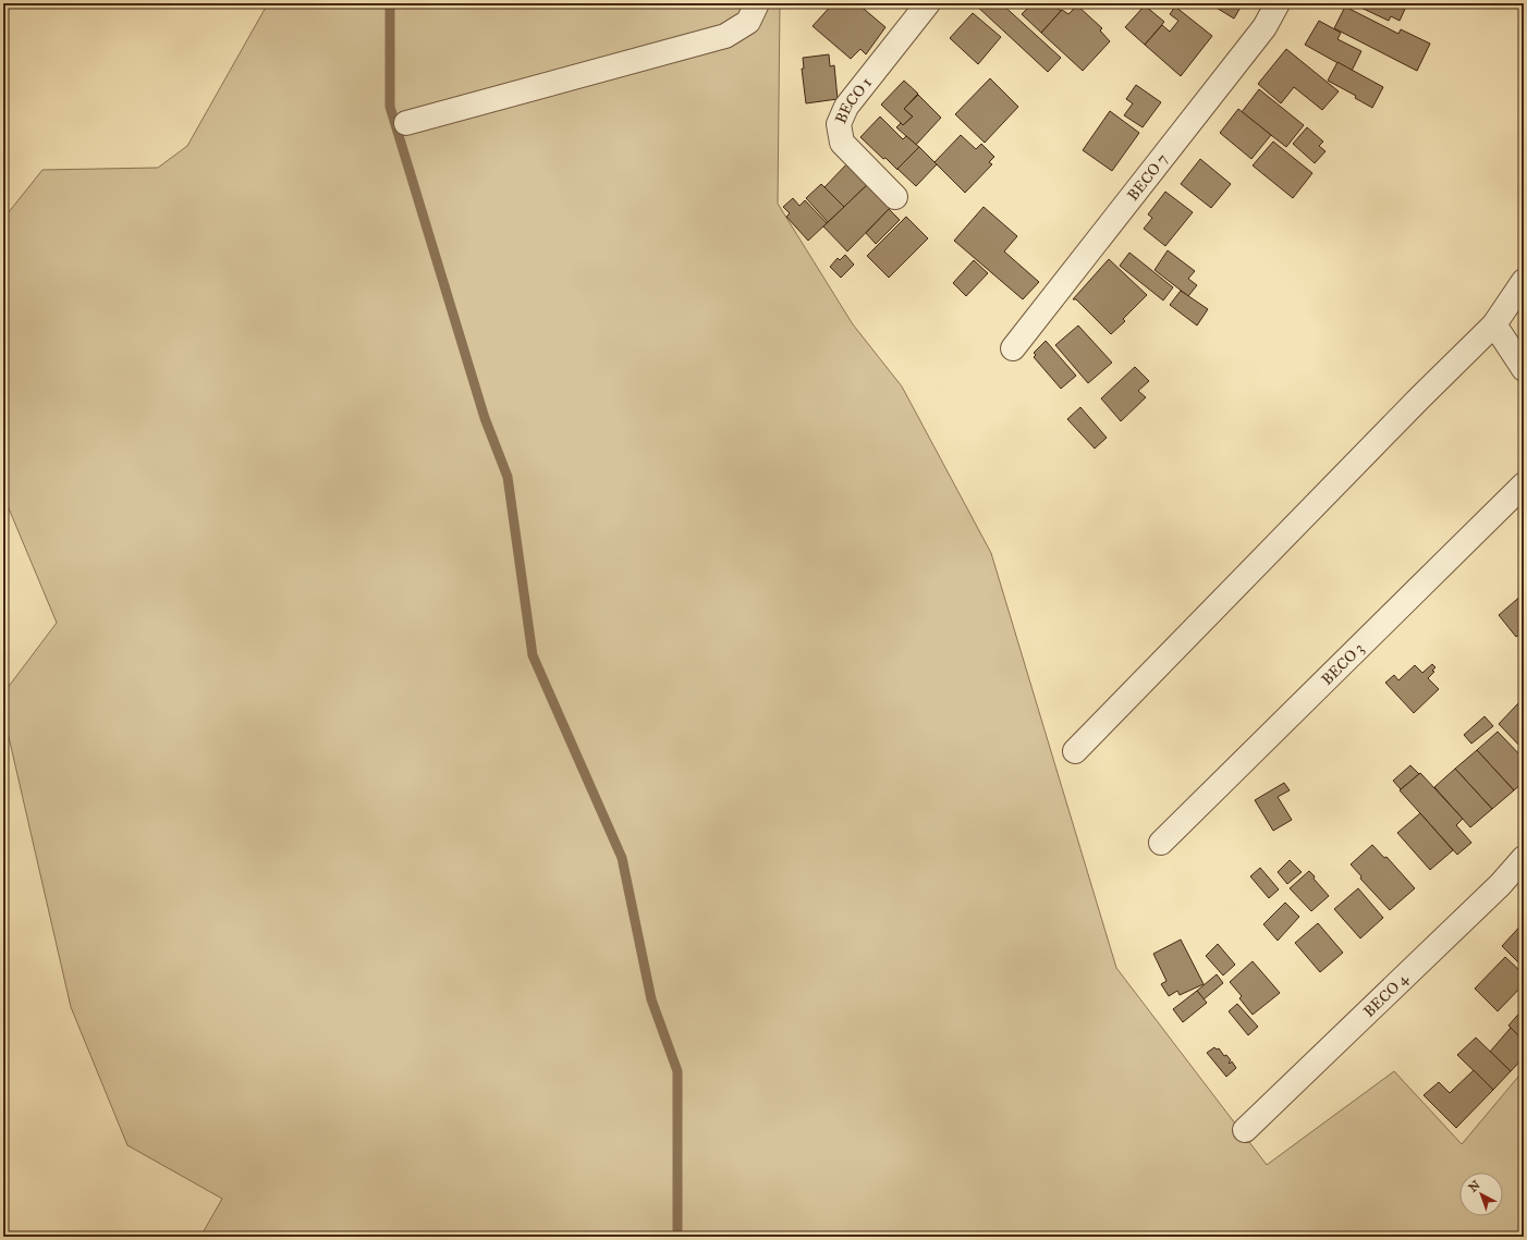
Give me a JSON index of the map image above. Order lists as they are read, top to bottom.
{
  "streets": {
    "lane": [
      "BECO 1",
      "BECO 7",
      "BECO 3",
      "BECO 4"
    ]
  },
  "north": "top left"
}
